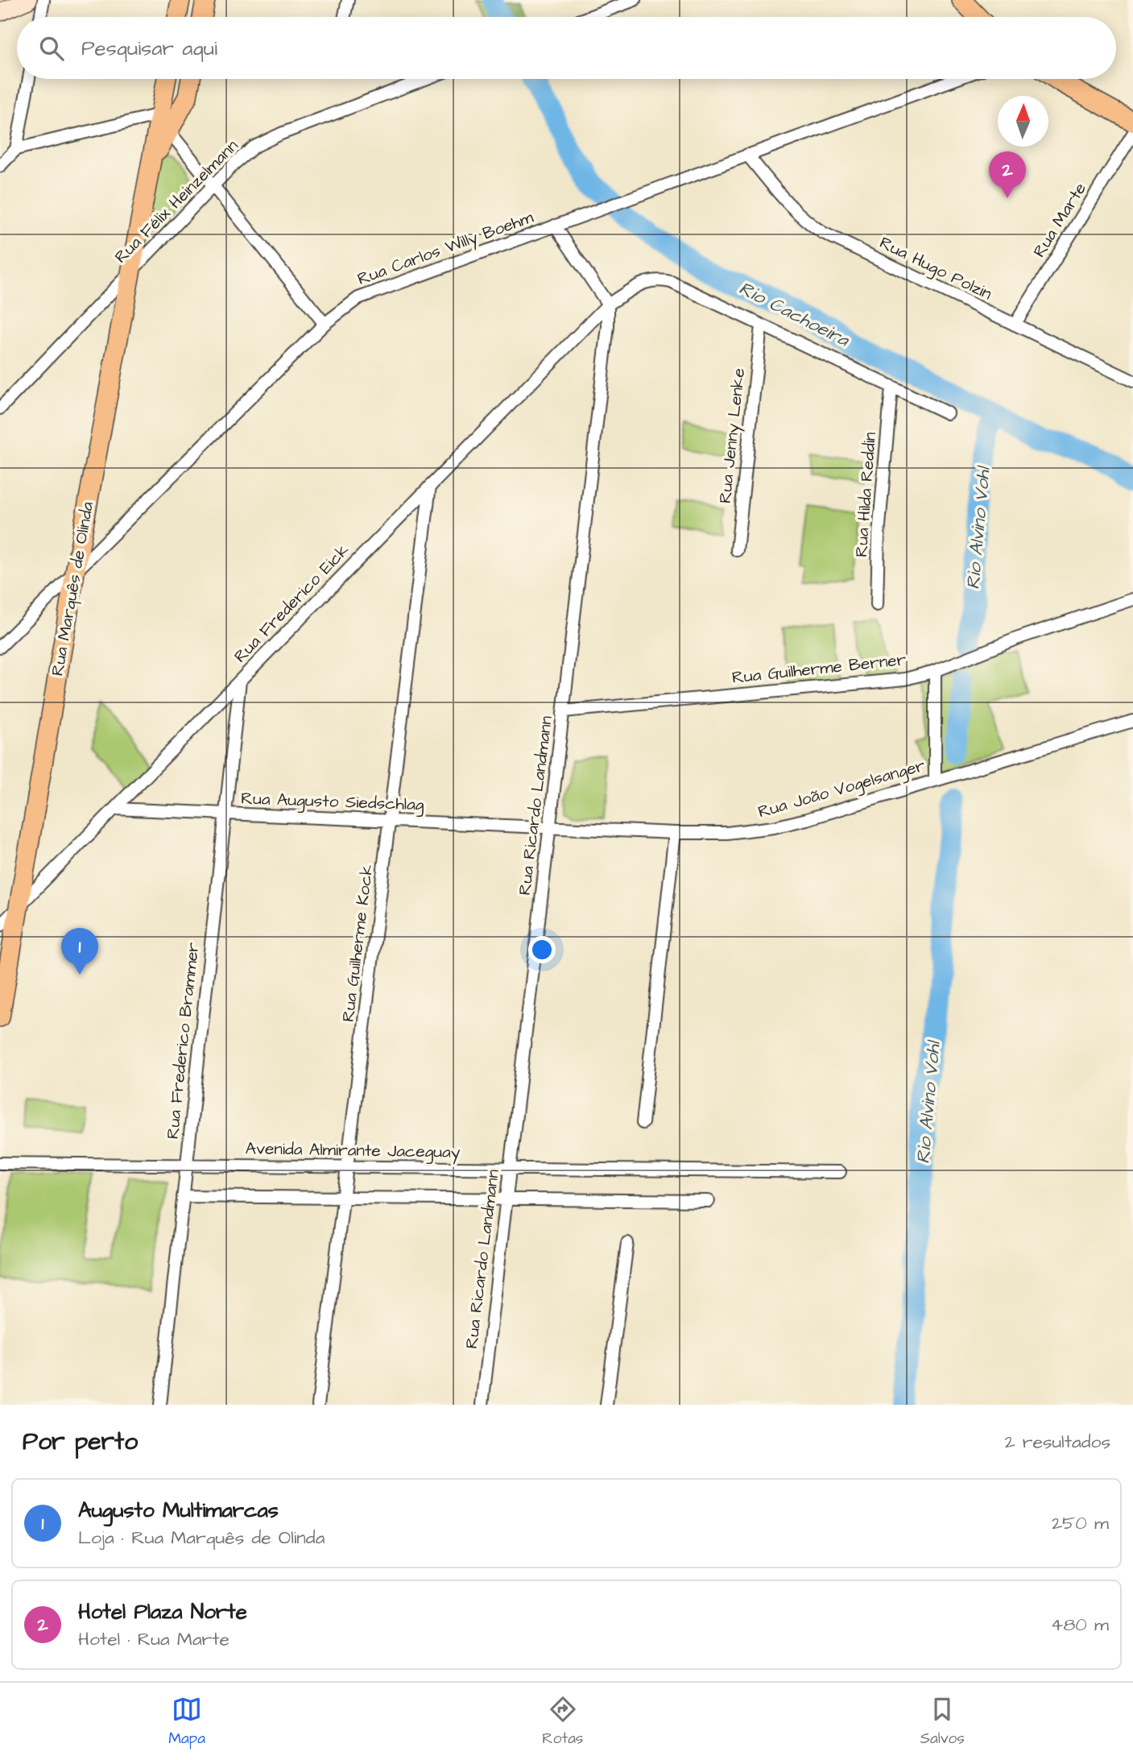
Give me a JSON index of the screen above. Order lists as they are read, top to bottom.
{
  "streets": {
    "main road": ["Rua Marquês de Olinda"],
    "street": [
      "Rua Félix Heinzelmann",
      "Rua Marte",
      "Rua Carlos Willy Boehm",
      "Rua Hugo Polzin",
      "Rua Jenny Lenke",
      "Rua Hilda Reddin",
      "Rua Frederico Eick",
      "Rua Guilherme Berner",
      "Rua João Vogelsanger",
      "Rua Augusto Siedschlag",
      "Rua Ricardo Landmann",
      "Rua Guilherme Kock",
      "Rua Frederico Brammer",
      "Avenida Almirante Jaceguay"
    ]
  },
  "crossings": [
    ["Rua Félix Heinzelmann", "Rua Marquês de Olinda"],
    ["Rua Marte", "Rua Hugo Polzin"],
    ["Rua Carlos Willy Boehm", "Rua Hugo Polzin"],
    ["Rua Carlos Willy Boehm", "Rua Marquês de Olinda"],
    ["Rua Jenny Lenke", "Rua Frederico Eick"],
    ["Rua Marquês de Olinda", "Rua Frederico Eick"],
    ["Rua Frederico Eick", "Rua Augusto Siedschlag"],
    ["Rua Frederico Eick", "Rua Ricardo Landmann"],
    ["Rua Frederico Eick", "Rua Guilherme Kock"],
    ["Rua Frederico Eick", "Rua Frederico Brammer"],
    ["Rua Guilherme Berner", "Rua Ricardo Landmann"],
    ["Rua João Vogelsanger", "Rua Augusto Siedschlag"],
    ["Rua João Vogelsanger", "Rua Ricardo Landmann"],
    ["Rua Augusto Siedschlag", "Rua Ricardo Landmann"],
    ["Rua Augusto Siedschlag", "Rua Guilherme Kock"],
    ["Rua Augusto Siedschlag", "Rua Frederico Brammer"],
    ["Rua Ricardo Landmann", "Avenida Almirante Jaceguay"],
    ["Rua Guilherme Kock", "Avenida Almirante Jaceguay"],
    ["Rua Frederico Brammer", "Avenida Almirante Jaceguay"]
  ],
  "water": ["Rio Cachoeira", "Rio Alvino Vohl"],
  "north": "top",
  "page": {
    "search": "Pesquisar aqui",
    "pins": ["2", "1"],
    "heading": ["Por perto", "2 resultados"],
    "list": [
      {
        "mark": "1",
        "name": "Augusto Multimarcas",
        "note": "Loja · Rua Marquês de Olinda",
        "value": "250 m"
      },
      {
        "mark": "2",
        "name": "Hotel Plaza Norte",
        "note": "Hotel · Rua Marte",
        "value": "480 m"
      }
    ],
    "nav": ["Mapa", "Rotas", "Salvos"]
  }
}
